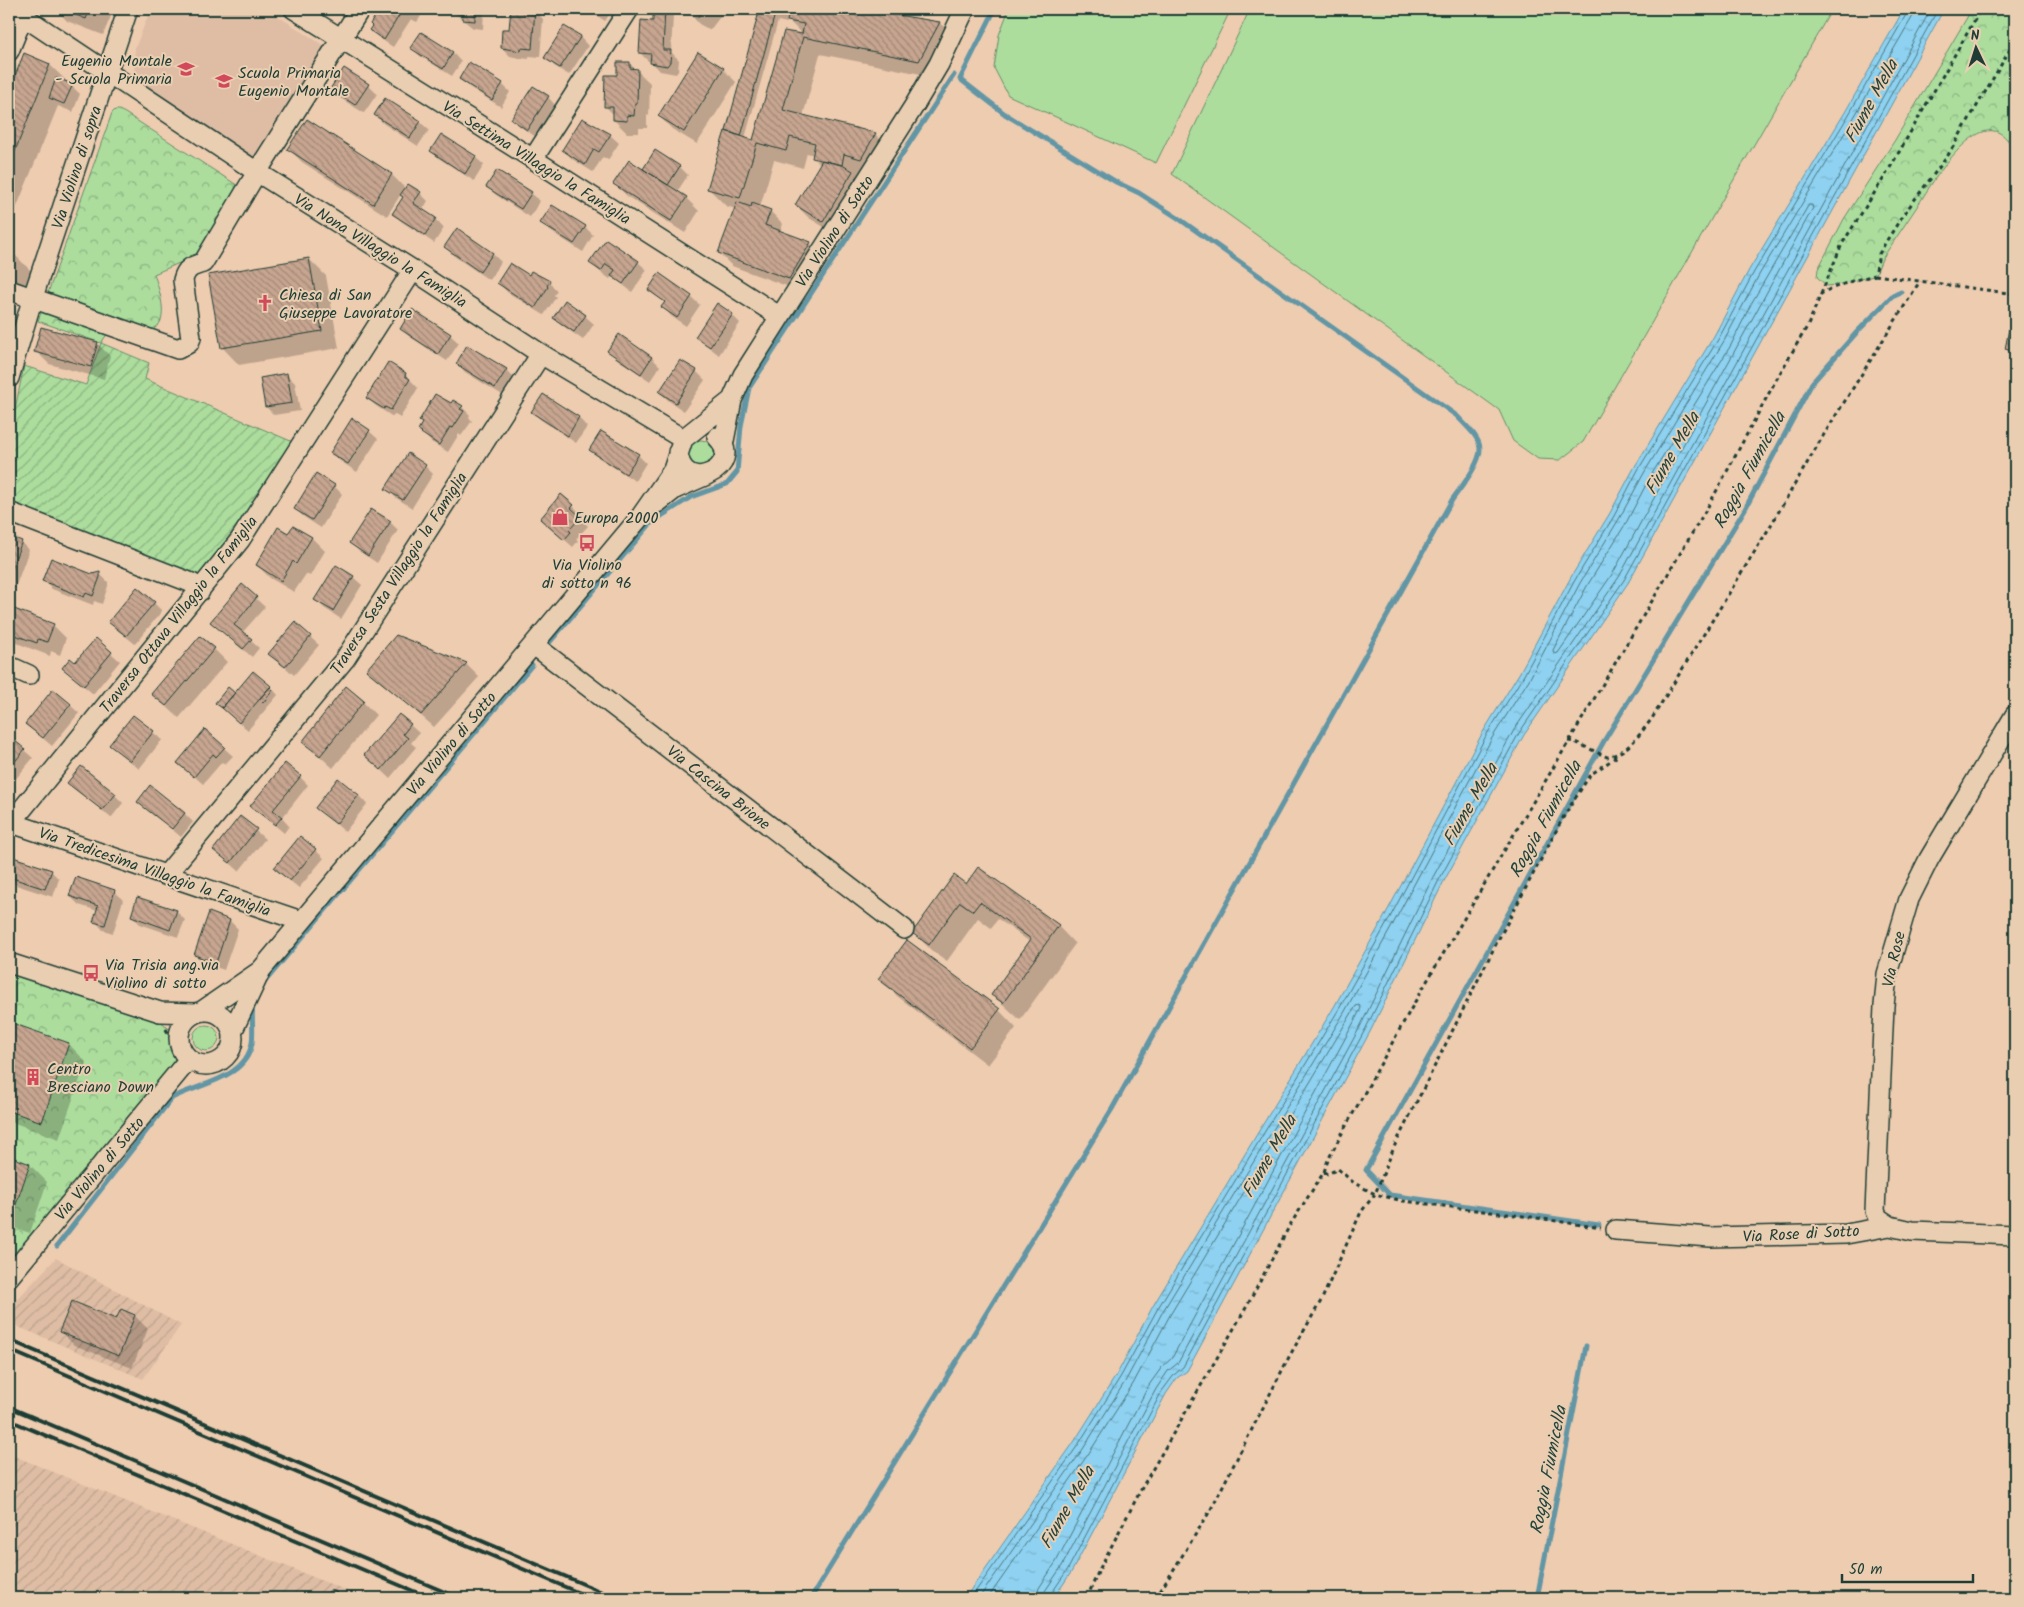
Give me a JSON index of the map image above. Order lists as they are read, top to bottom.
{
  "streets": {
    "street": [
      "Via Settima Villaggio la Famiglia",
      "Via Violino di sopra",
      "Via Violino di Sotto",
      "Via Nona Villaggio la Famiglia",
      "Traversa Sesta Villaggio la Famiglia",
      "Traversa Ottava Villaggio la Famiglia",
      "Via Cascina Brione",
      "Via Tredicesima Villaggio la Famiglia",
      "Via Rose",
      "Via Rose di Sotto"
    ]
  },
  "crossings": [
    ["Via Settima Villaggio la Famiglia", "Via Violino di Sotto"],
    ["Via Violino di sopra", "Via Nona Villaggio la Famiglia"],
    ["Via Violino di Sotto", "Via Nona Villaggio la Famiglia"],
    ["Via Violino di Sotto", "Via Cascina Brione"],
    ["Via Violino di Sotto", "Via Tredicesima Villaggio la Famiglia"],
    ["Via Nona Villaggio la Famiglia", "Traversa Sesta Villaggio la Famiglia"],
    ["Via Nona Villaggio la Famiglia", "Traversa Ottava Villaggio la Famiglia"],
    ["Traversa Sesta Villaggio la Famiglia", "Via Tredicesima Villaggio la Famiglia"],
    ["Traversa Ottava Villaggio la Famiglia", "Via Tredicesima Villaggio la Famiglia"],
    ["Via Rose", "Via Rose di Sotto"]
  ],
  "water": ["Fiume Mella", "Roggia Fiumicella"],
  "places": {
    "school or university": ["Eugenio Montale - Scuola Primaria", "Scuola Primaria Eugenio Montale"],
    "church": ["Chiesa di San Giuseppe Lavoratore"],
    "shop": ["Europa 2000"],
    "bus stop": ["Via Violino di sotto n 96", "Via Trisia ang.via Violino di sotto"],
    "building": ["Centro Bresciano Down"]
  },
  "scale_bar": "50 m",
  "north": "top"
}
